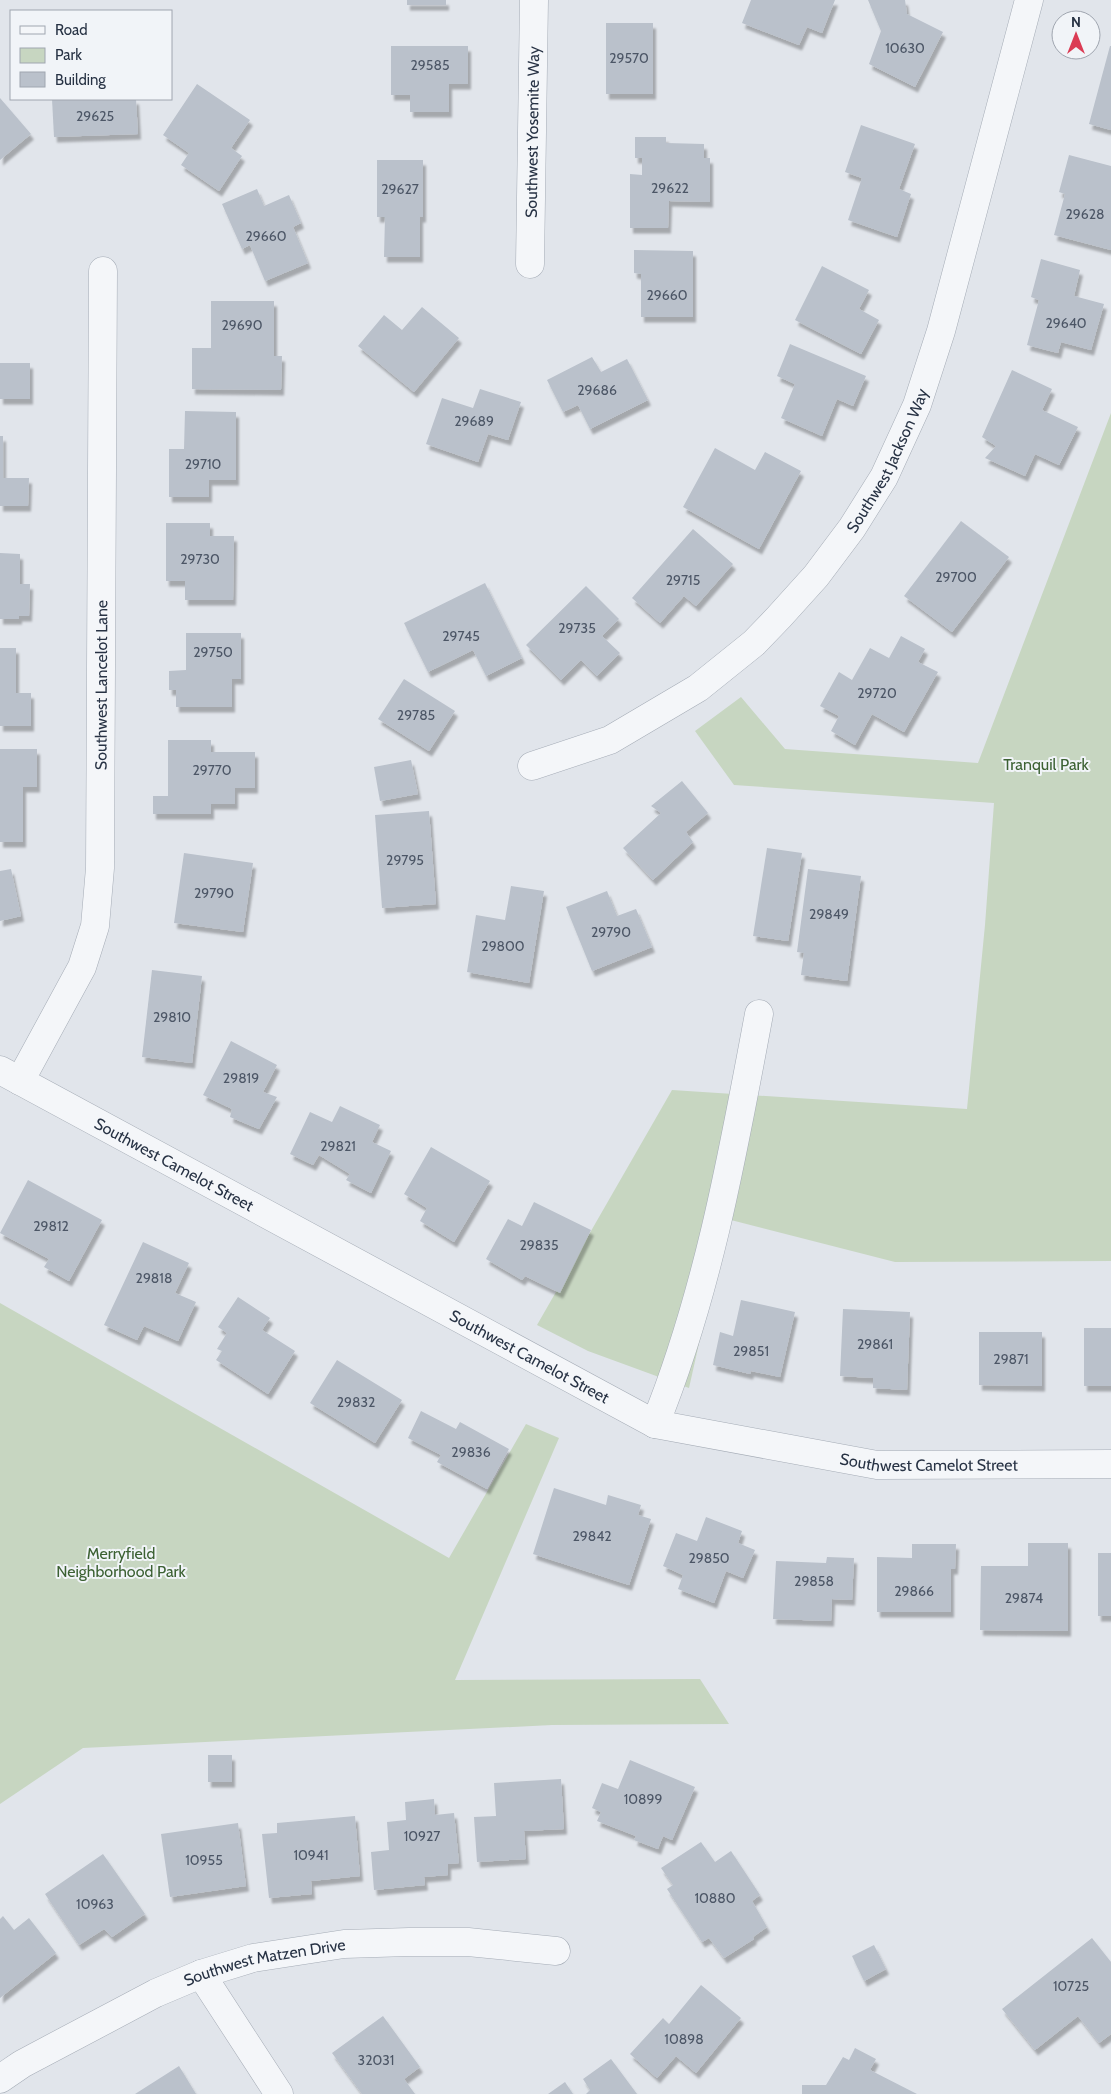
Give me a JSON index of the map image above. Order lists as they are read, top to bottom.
{
  "streets": {
    "street": [
      "Southwest Yosemite Way",
      "Southwest Jackson Way",
      "Southwest Lancelot Lane",
      "Southwest Camelot Street",
      "Southwest Matzen Drive"
    ]
  },
  "crossings": [
    ["Southwest Lancelot Lane", "Southwest Camelot Street"]
  ],
  "parks": ["Tranquil Park", "Merryfield Neighborhood Park"],
  "house_numbers": [
    "10630",
    "29570",
    "29585",
    "29625",
    "29622",
    "29627",
    "29628",
    "29660",
    "29660",
    "29640",
    "29690",
    "29686",
    "29689",
    "29710",
    "29730",
    "29700",
    "29715",
    "29735",
    "29745",
    "29750",
    "29720",
    "29785",
    "29770",
    "29795",
    "29790",
    "29849",
    "29790",
    "29800",
    "29810",
    "29819",
    "29821",
    "29812",
    "29835",
    "29818",
    "29861",
    "29851",
    "29871",
    "29832",
    "29836",
    "29842",
    "29850",
    "29858",
    "29866",
    "29874",
    "10899",
    "10927",
    "10941",
    "10955",
    "10880",
    "10963",
    "10725",
    "10898",
    "32031"
  ],
  "legend": ["Road", "Park", "Building"],
  "north": "top"
}
